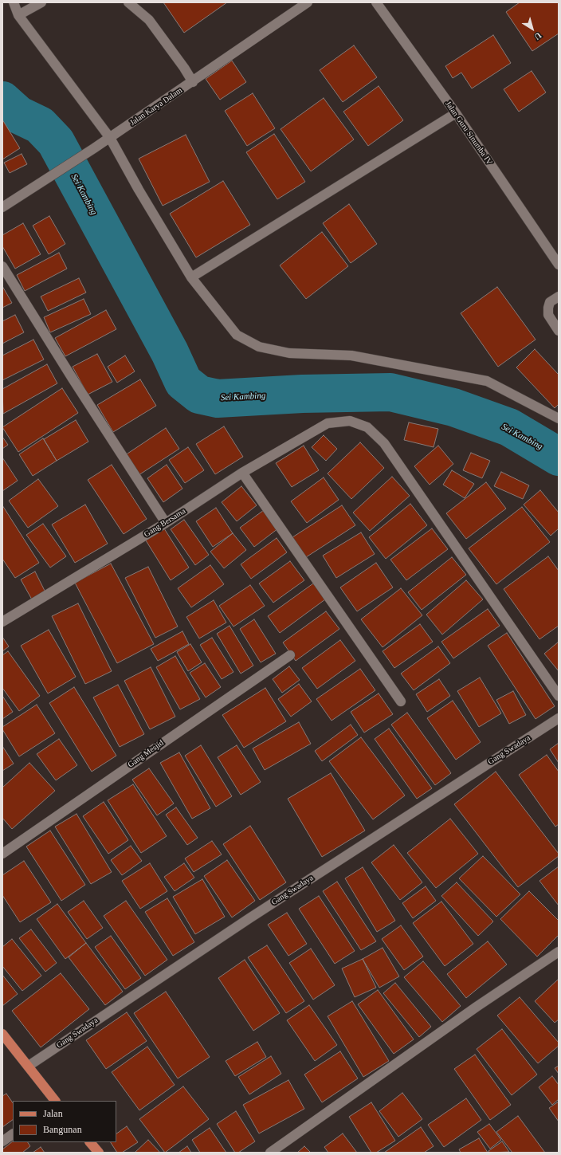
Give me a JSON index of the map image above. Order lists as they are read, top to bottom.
{
  "streets": {
    "street": [
      "Jalan Karya Dalam",
      "Jalan Guru Sinumba IV",
      "Gang Bersama",
      "Gang Swadaya",
      "Gang Mesjid"
    ]
  },
  "water": ["Sei Kambing"],
  "legend": ["Jalan", "Bangunan"],
  "north": "bottom right"
}
